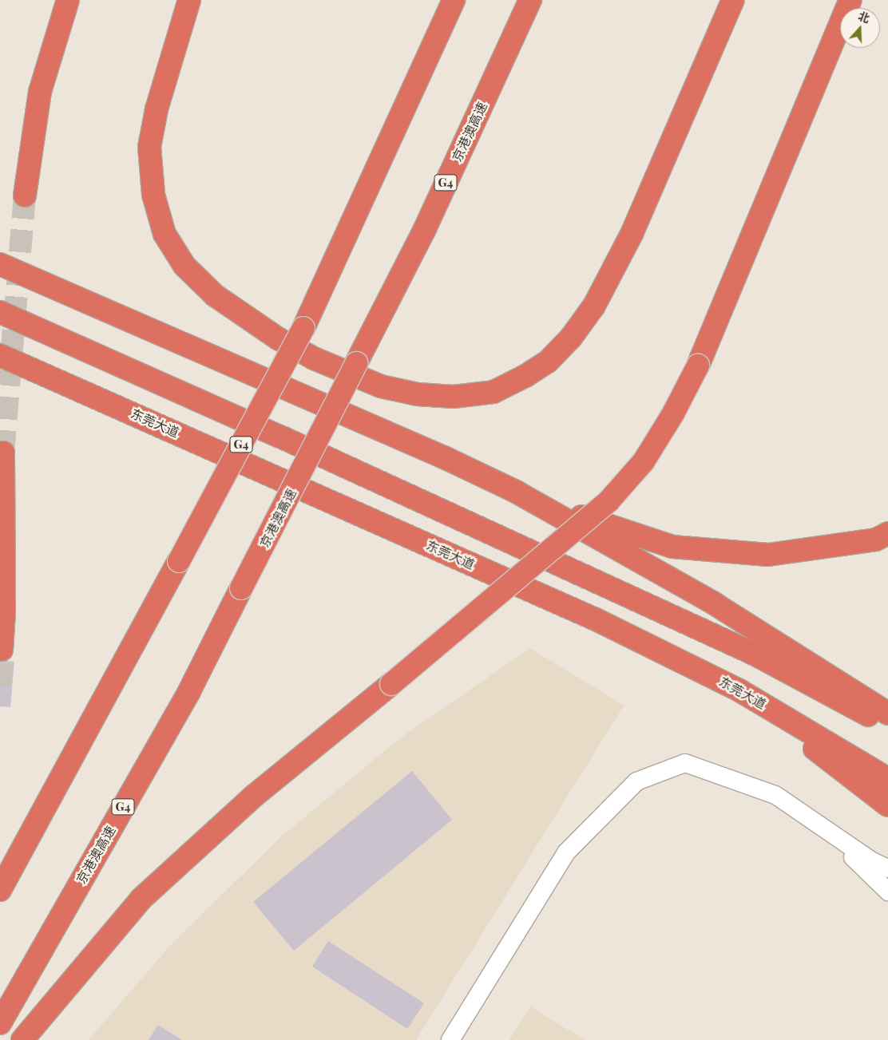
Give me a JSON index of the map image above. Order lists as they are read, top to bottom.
{
  "streets": {
    "highway": ["京港澳高速", "G4", "东莞大道"]
  },
  "north": "top"
}
